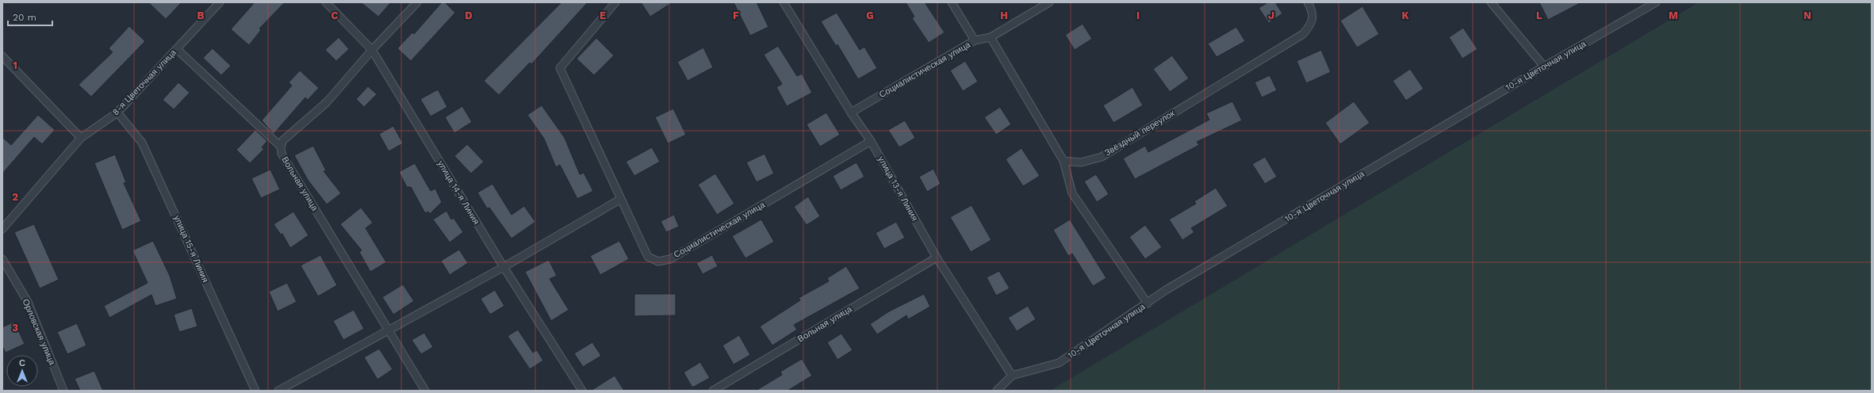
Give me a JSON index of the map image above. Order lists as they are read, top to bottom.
{
  "streets": {
    "lane": [
      "10-я Цветочная улица",
      "Социалистическая улица",
      "8-я Цветочная улица",
      "Звёздный переулок",
      "Вольная улица",
      "улица 13-я Линия",
      "улица 14-я Линия",
      "улица 15-я Линия",
      "Орловская улица"
    ]
  },
  "crossings": [
    ["10-я Цветочная улица", "улица 13-я Линия"],
    ["Социалистическая улица", "улица 13-я Линия"],
    ["8-я Цветочная улица", "улица 15-я Линия"],
    ["Вольная улица", "улица 13-я Линия"],
    ["Вольная улица", "улица 14-я Линия"]
  ],
  "scale_bar": "20 m",
  "north": "top",
  "grid": {
    "columns": [
      "B",
      "C",
      "D",
      "E",
      "F",
      "G",
      "H",
      "I",
      "J",
      "K",
      "L",
      "M",
      "N"
    ],
    "rows": ["1", "2", "3"]
  }
}
